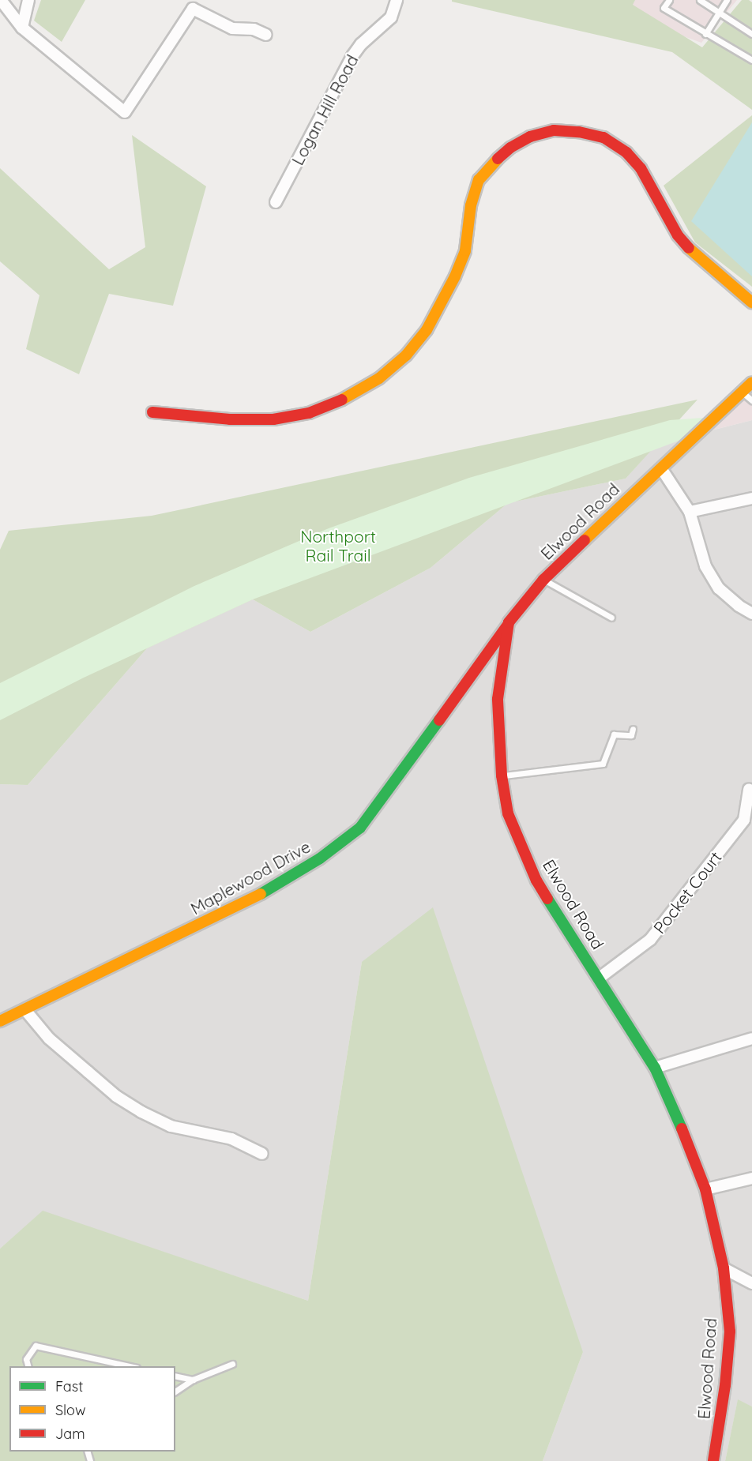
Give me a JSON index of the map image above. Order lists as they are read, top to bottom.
{
  "streets": {
    "street": [
      "Logan Hill Road",
      "Elwood Road",
      "Maplewood Drive",
      "Pocket Court"
    ]
  },
  "crossings": [
    ["Elwood Road", "Maplewood Drive"],
    ["Elwood Road", "Pocket Court"]
  ],
  "parks": ["Northport Rail Trail"],
  "legend": ["Fast", "Slow", "Jam"]
}
